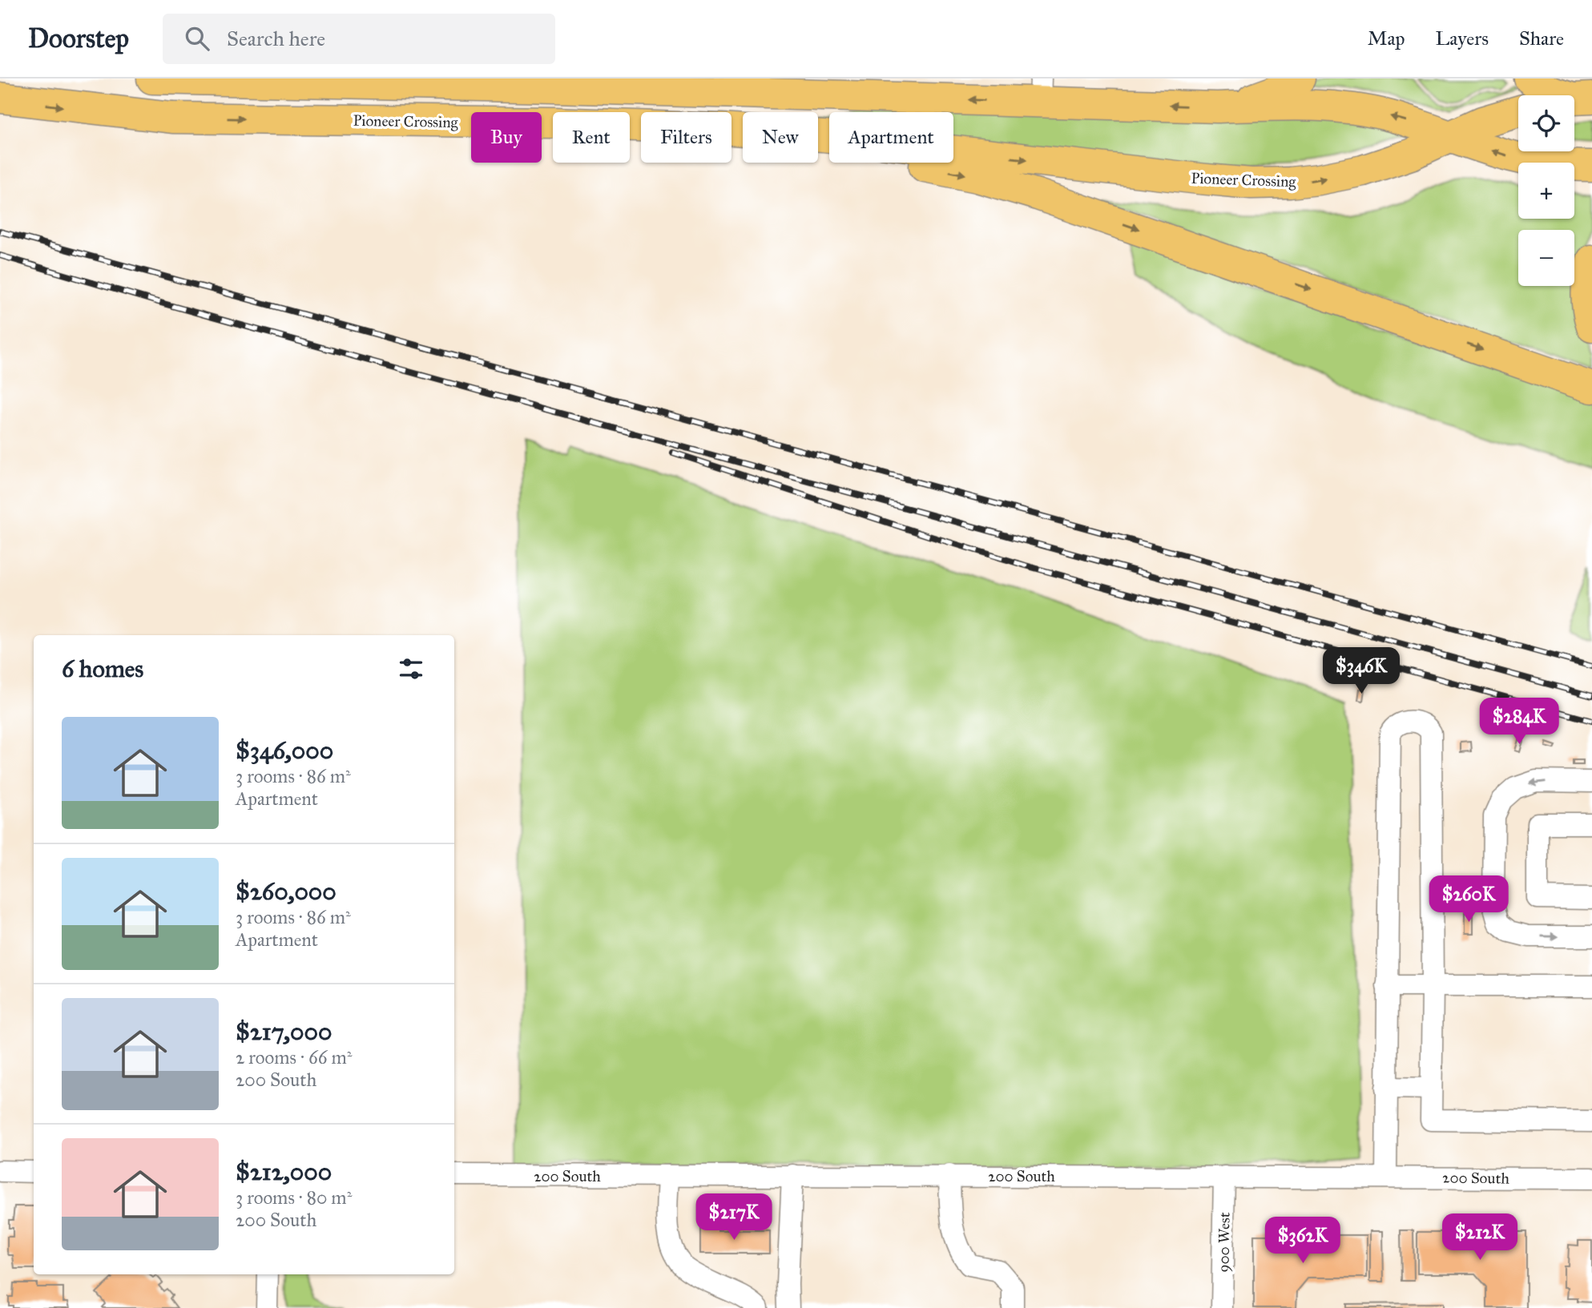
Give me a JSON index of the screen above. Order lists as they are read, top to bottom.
{
  "streets": {
    "highway": ["Pioneer Crossing"],
    "street": ["200 South", "900 West"]
  },
  "crossings": [
    ["200 South", "900 West"]
  ],
  "page": {
    "header": "Doorstep",
    "search": "Search here",
    "nav": ["Map", "Layers", "Share"],
    "map_buttons": ["+", "−"],
    "chip": [
      "Buy",
      "Rent",
      "Filters",
      "New",
      "Apartment"
    ],
    "heading": "6 homes",
    "price": [
      "$346K",
      "$284K",
      "$260K",
      "$217K",
      "$212K",
      "$362K"
    ],
    "list": [
      {
        "name": "$346,000",
        "note": "3 rooms · 86 m² · Apartment"
      },
      {
        "name": "$260,000",
        "note": "3 rooms · 86 m² · Apartment"
      },
      {
        "name": "$217,000",
        "note": "2 rooms · 66 m² · 200 South"
      },
      {
        "name": "$212,000",
        "note": "3 rooms · 80 m² · 200 South"
      }
    ]
  }
}
